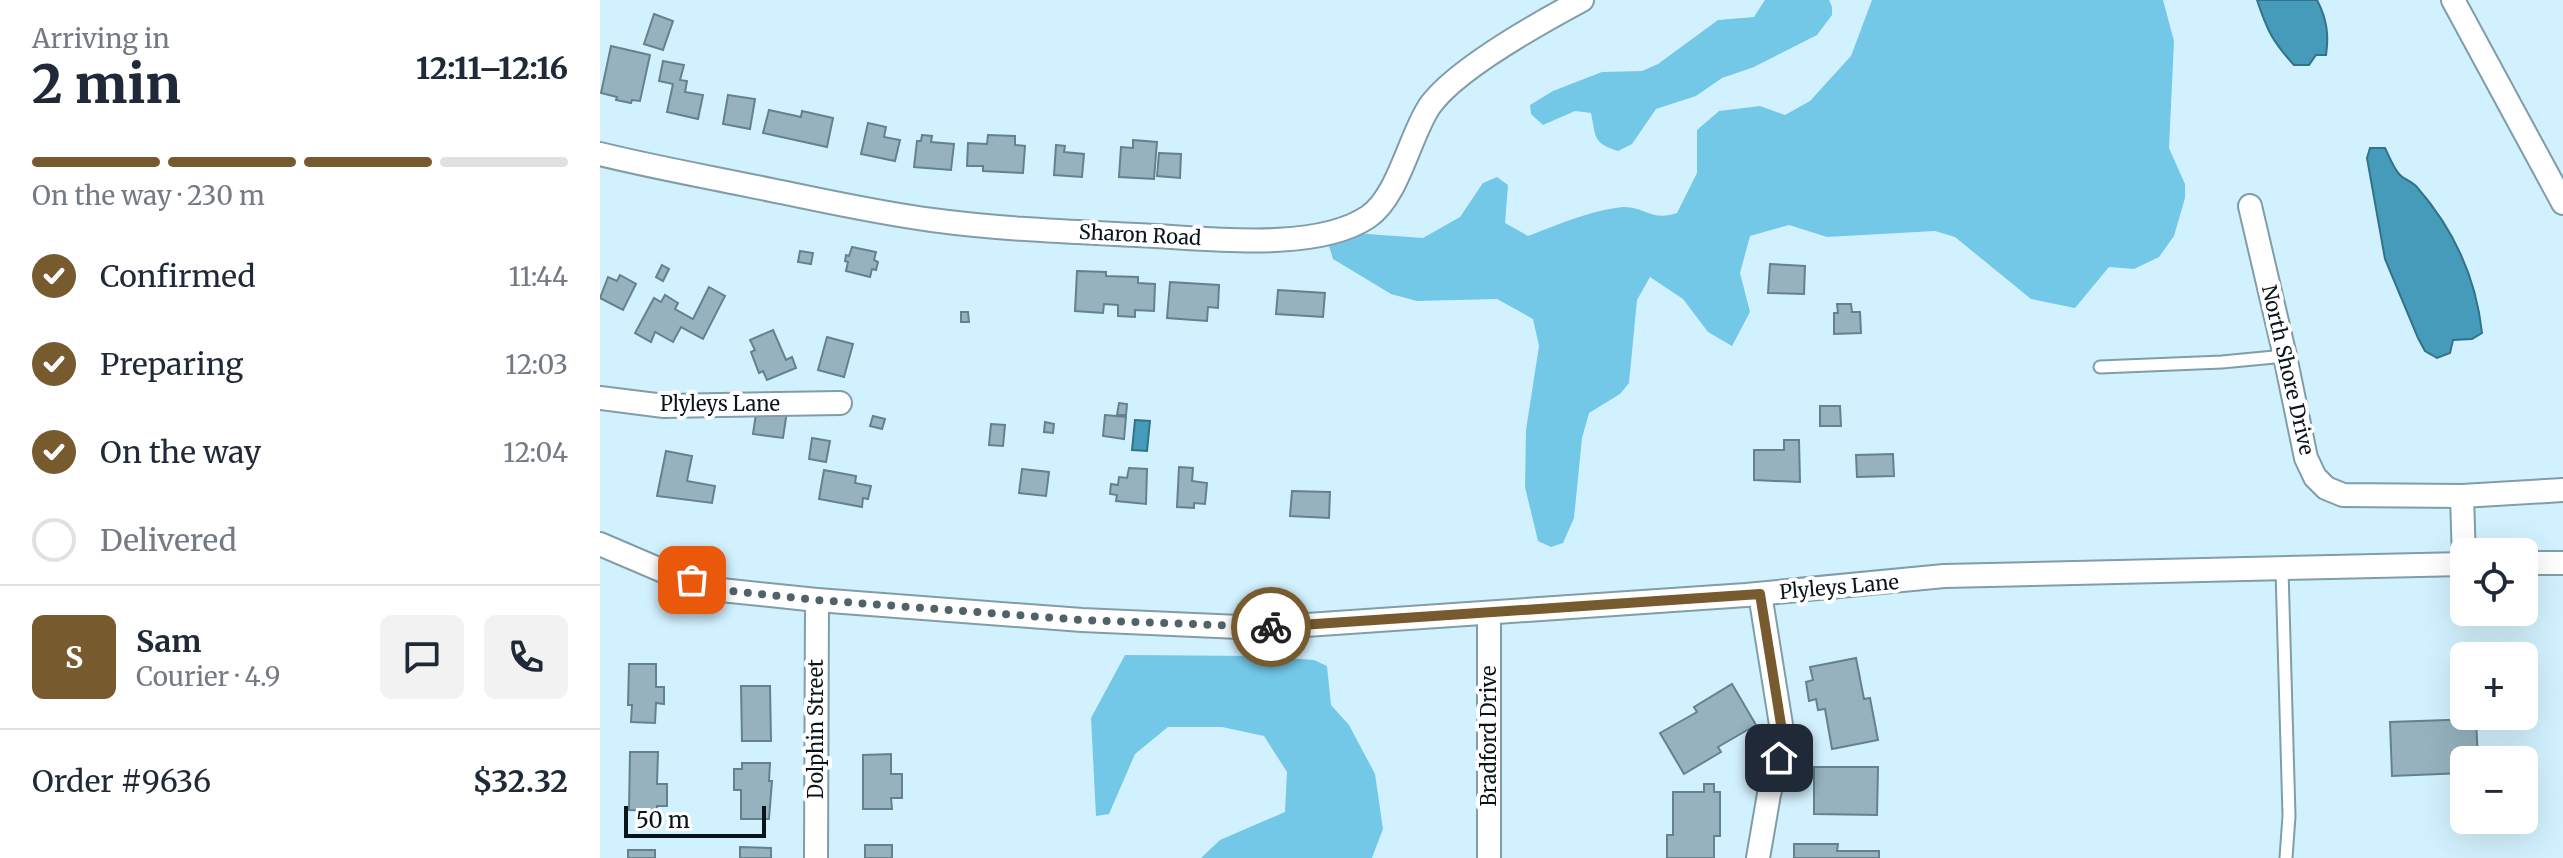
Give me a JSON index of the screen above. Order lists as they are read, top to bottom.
{
  "streets": {
    "street": [
      "Sharon Road",
      "North Shore Drive",
      "Plyleys Lane",
      "Dolphin Street",
      "Bradford Drive"
    ]
  },
  "crossings": [
    ["Plyleys Lane", "Dolphin Street"],
    ["Plyleys Lane", "Bradford Drive"]
  ],
  "scale_bar": "50 m",
  "page": {
    "heading": ["2 min", "Arriving in", "12:11–12:16"],
    "panel": [
      "Sam",
      "Courier · 4.9",
      "Order #9636",
      "$32.32"
    ],
    "bar": "On the way · 230 m",
    "list": [
      ["Confirmed", "11:44"],
      ["Preparing", "12:03"],
      ["On the way", "12:04"],
      "Delivered"
    ],
    "map_buttons": ["+", "−"],
    "round": "S",
    "scale": "50 m"
  }
}
